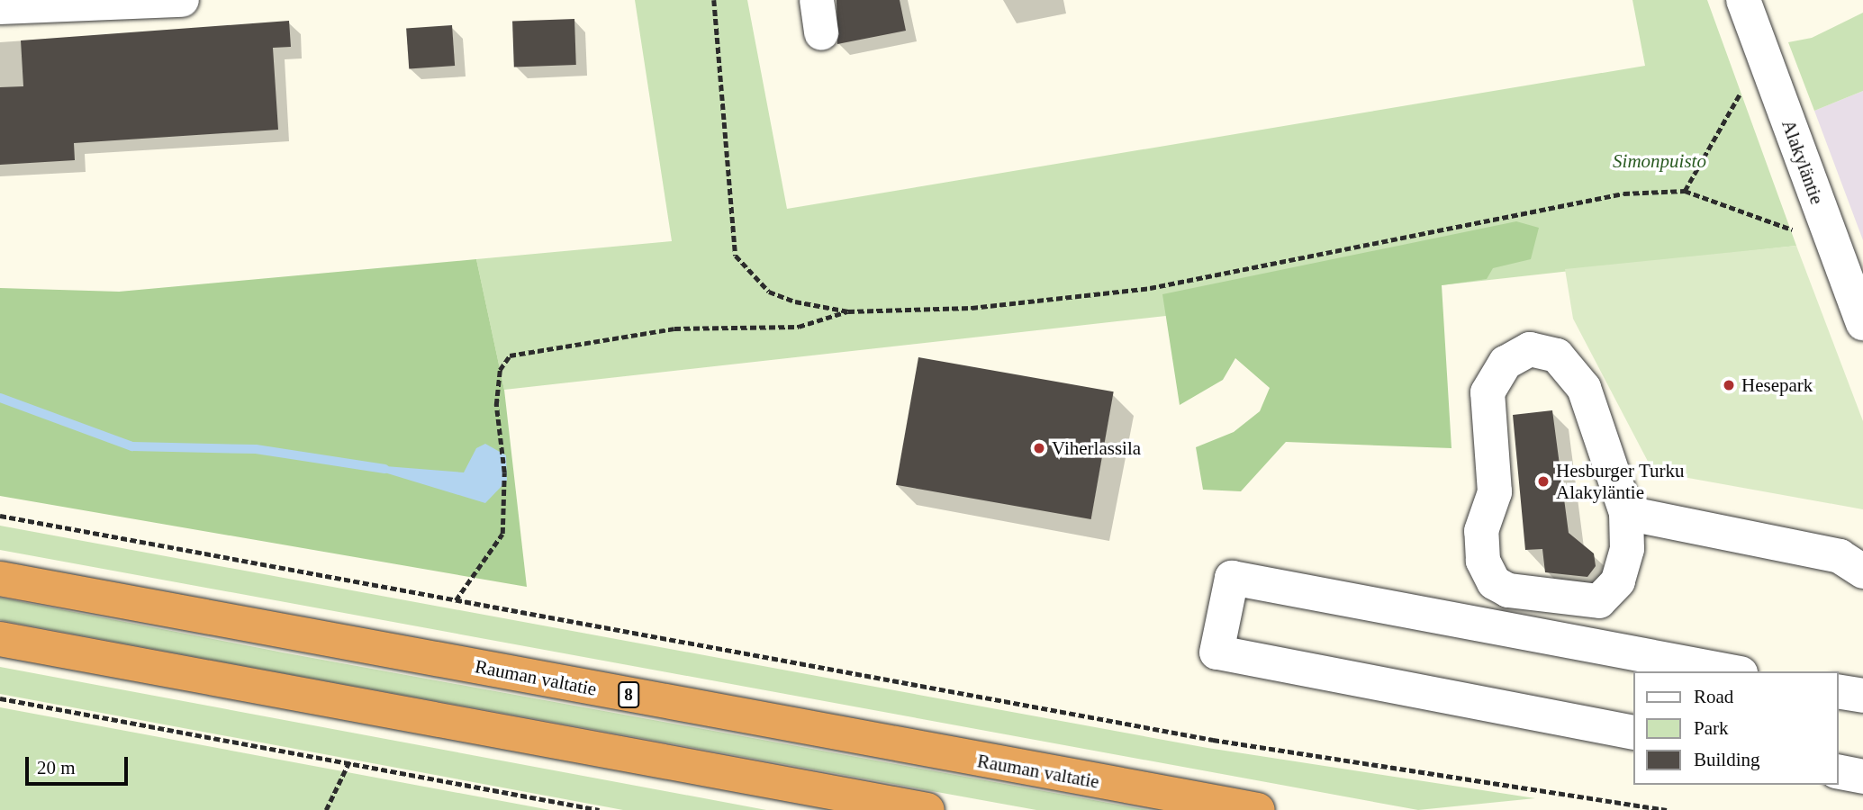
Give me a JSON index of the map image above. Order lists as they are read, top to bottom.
{
  "streets": {
    "highway": ["Rauman valtatie", "8"],
    "street": ["Alakyläntie"]
  },
  "parks": ["Simonpuisto"],
  "places": ["Hesepark", "Viherlassila", "Hesburger Turku Alakyläntie"],
  "legend": ["Road", "Park", "Building"],
  "scale_bar": "20 m"
}
